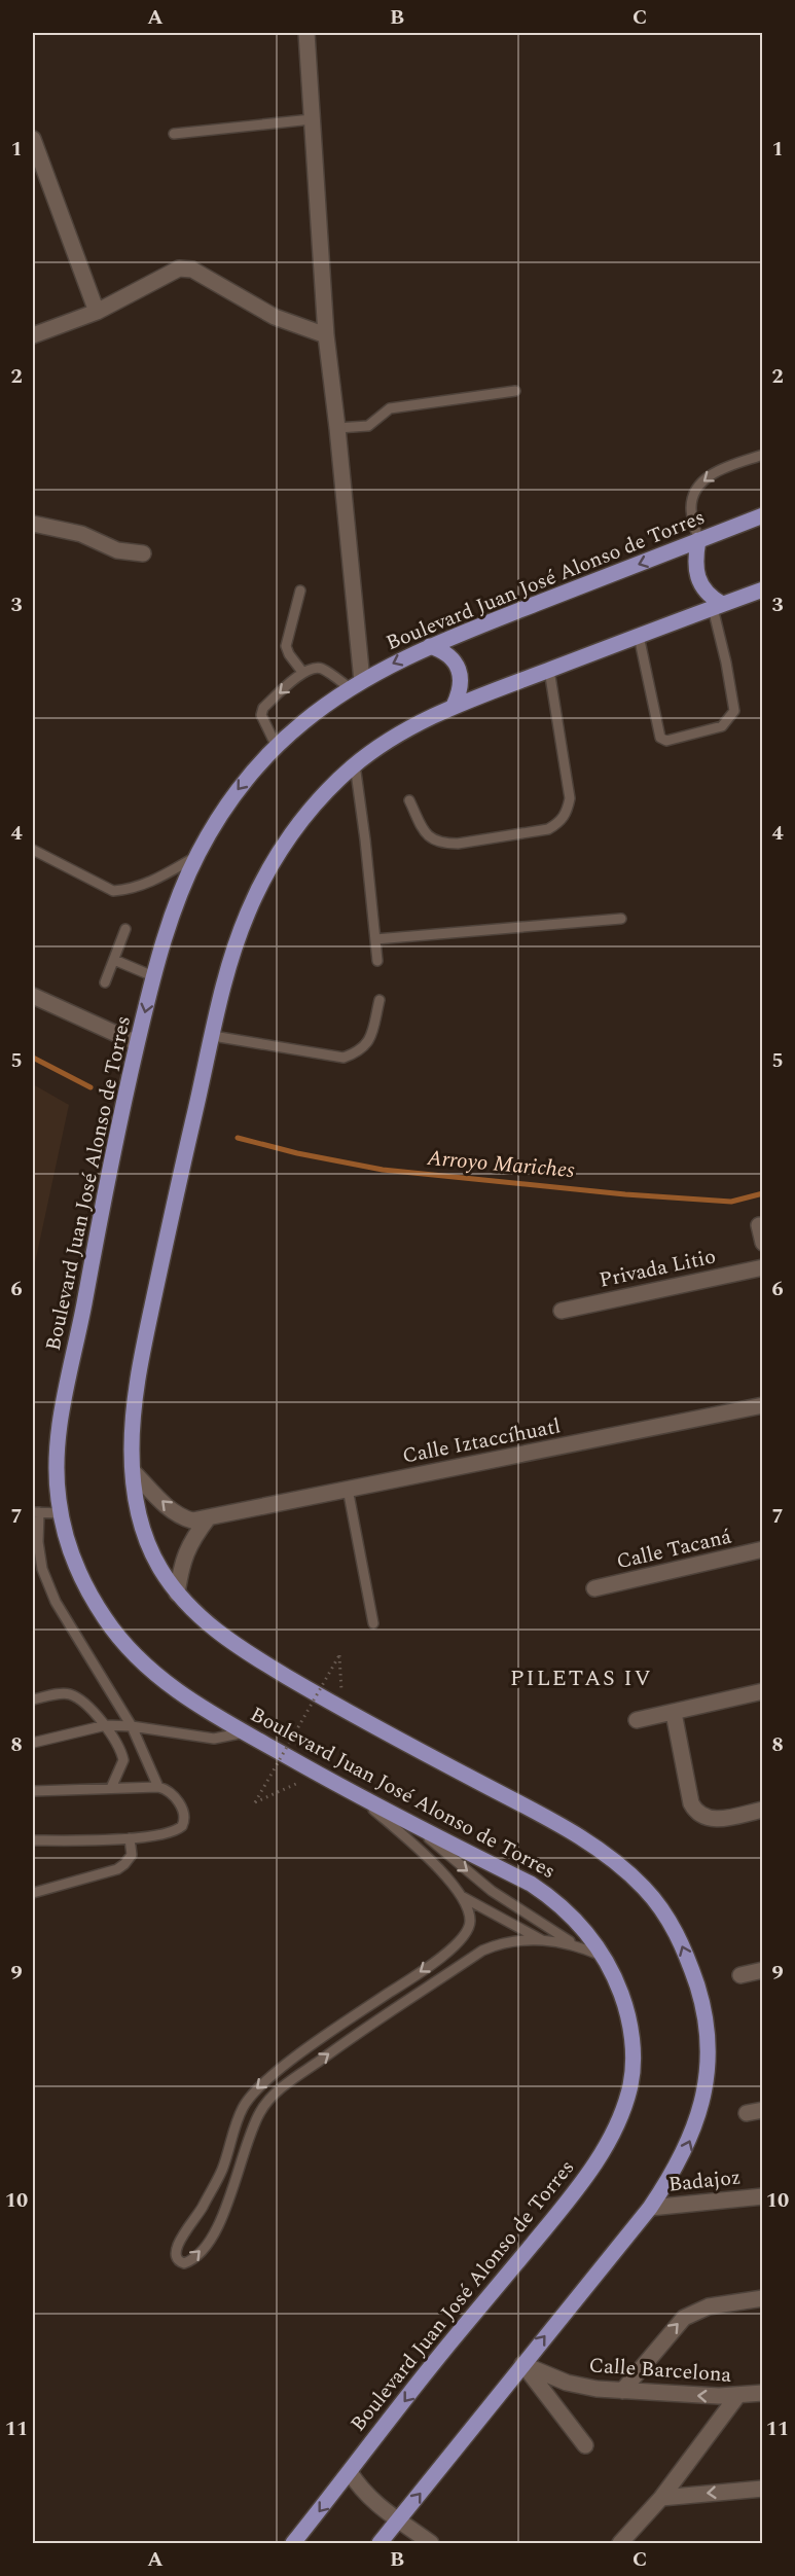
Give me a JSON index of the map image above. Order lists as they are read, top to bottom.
{
  "streets": {
    "main road": ["Boulevard Juan José Alonso de Torres"],
    "street": [
      "Privada Litio",
      "Calle Iztaccíhuatl",
      "Calle Tacaná",
      "Badajoz",
      "Calle Barcelona"
    ]
  },
  "districts": ["PILETAS IV"],
  "water": ["Arroyo Mariches"],
  "grid": {
    "columns": ["A", "B", "C"],
    "rows": [
      "1",
      "2",
      "3",
      "4",
      "5",
      "6",
      "7",
      "8",
      "9",
      "10",
      "11"
    ]
  }
}
